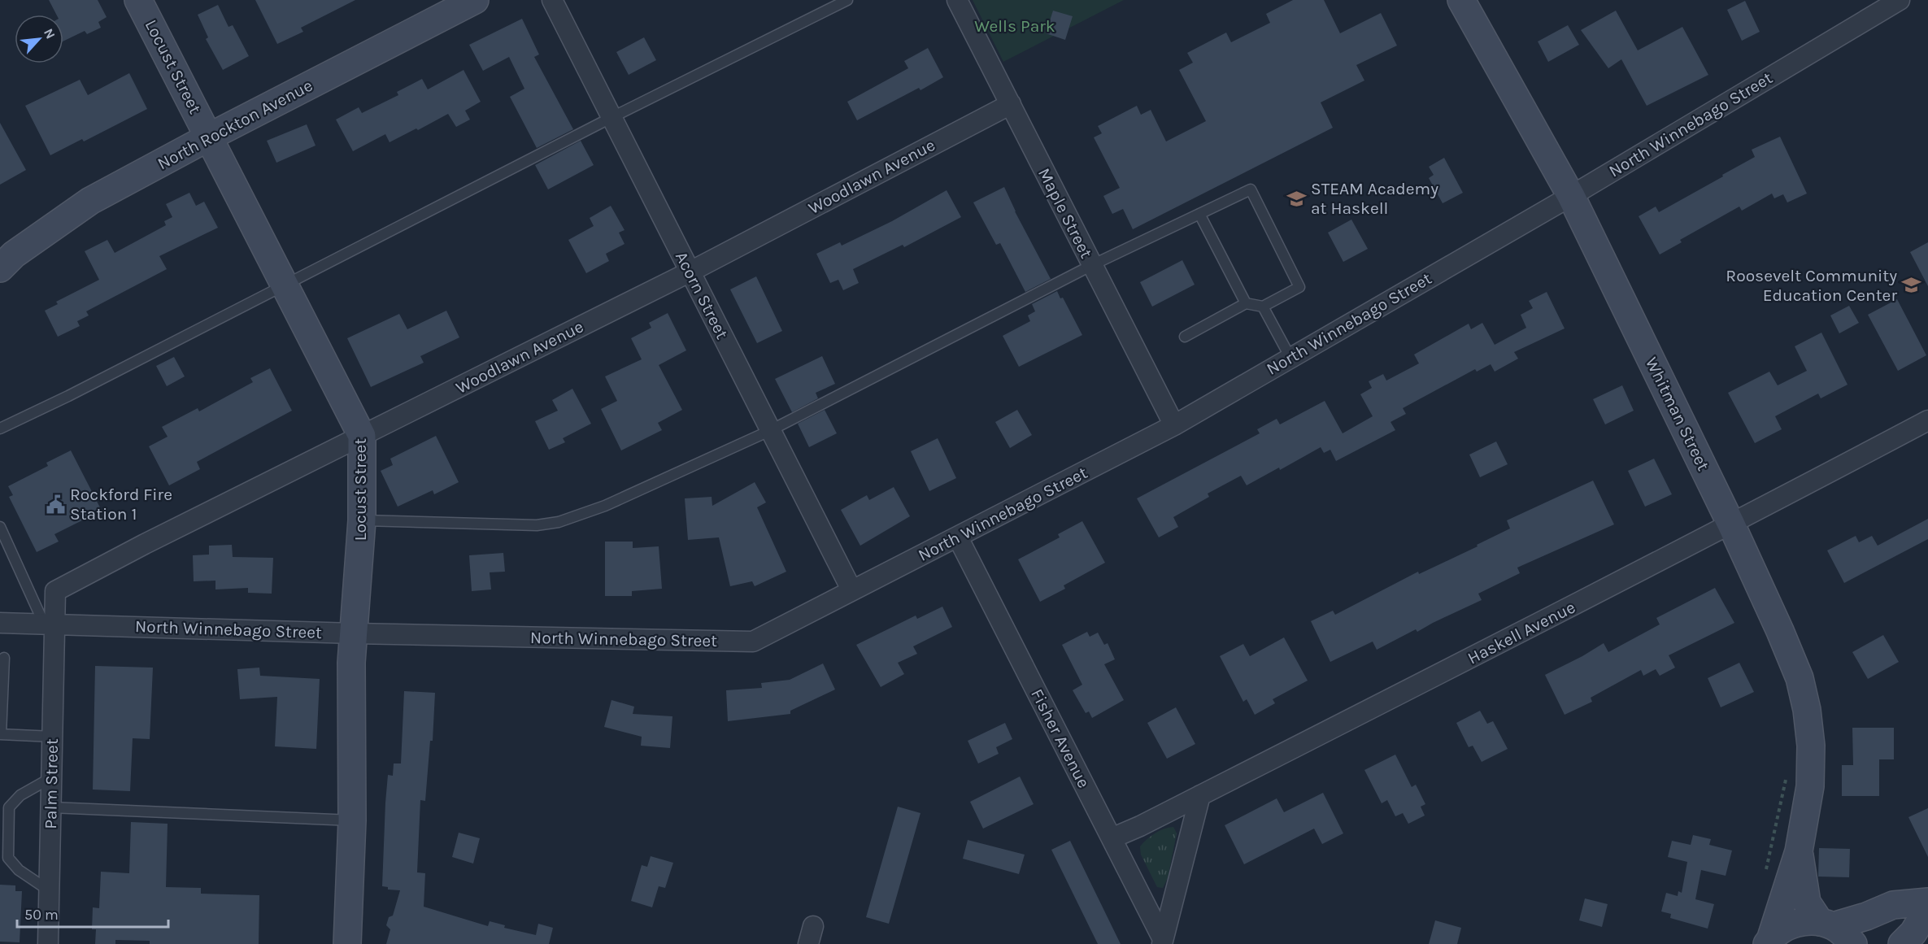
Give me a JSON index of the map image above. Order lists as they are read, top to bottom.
{
  "streets": {
    "main road": ["Locust Street", "North Rockton Avenue", "Whitman Street"],
    "street": [
      "North Winnebago Street",
      "Woodlawn Avenue",
      "Maple Street",
      "Acorn Street",
      "Haskell Avenue",
      "Fisher Avenue",
      "Palm Street"
    ]
  },
  "crossings": [
    ["Locust Street", "North Rockton Avenue"],
    ["Locust Street", "North Winnebago Street"],
    ["Locust Street", "Woodlawn Avenue"],
    ["North Winnebago Street", "Woodlawn Avenue"],
    ["North Winnebago Street", "Maple Street"],
    ["North Winnebago Street", "Acorn Street"],
    ["North Winnebago Street", "Whitman Street"],
    ["North Winnebago Street", "Fisher Avenue"],
    ["North Winnebago Street", "Palm Street"],
    ["Woodlawn Avenue", "Maple Street"],
    ["Woodlawn Avenue", "Acorn Street"],
    ["Woodlawn Avenue", "Palm Street"],
    ["Whitman Street", "Haskell Avenue"],
    ["Haskell Avenue", "Fisher Avenue"]
  ],
  "parks": ["Wells Park"],
  "places": {
    "school or university": ["STEAM Academy at Haskell", "Roosevelt Community Education Center"],
    "public building": ["Rockford Fire Station 1"]
  },
  "scale_bar": "50 m",
  "north": "top right"
}
